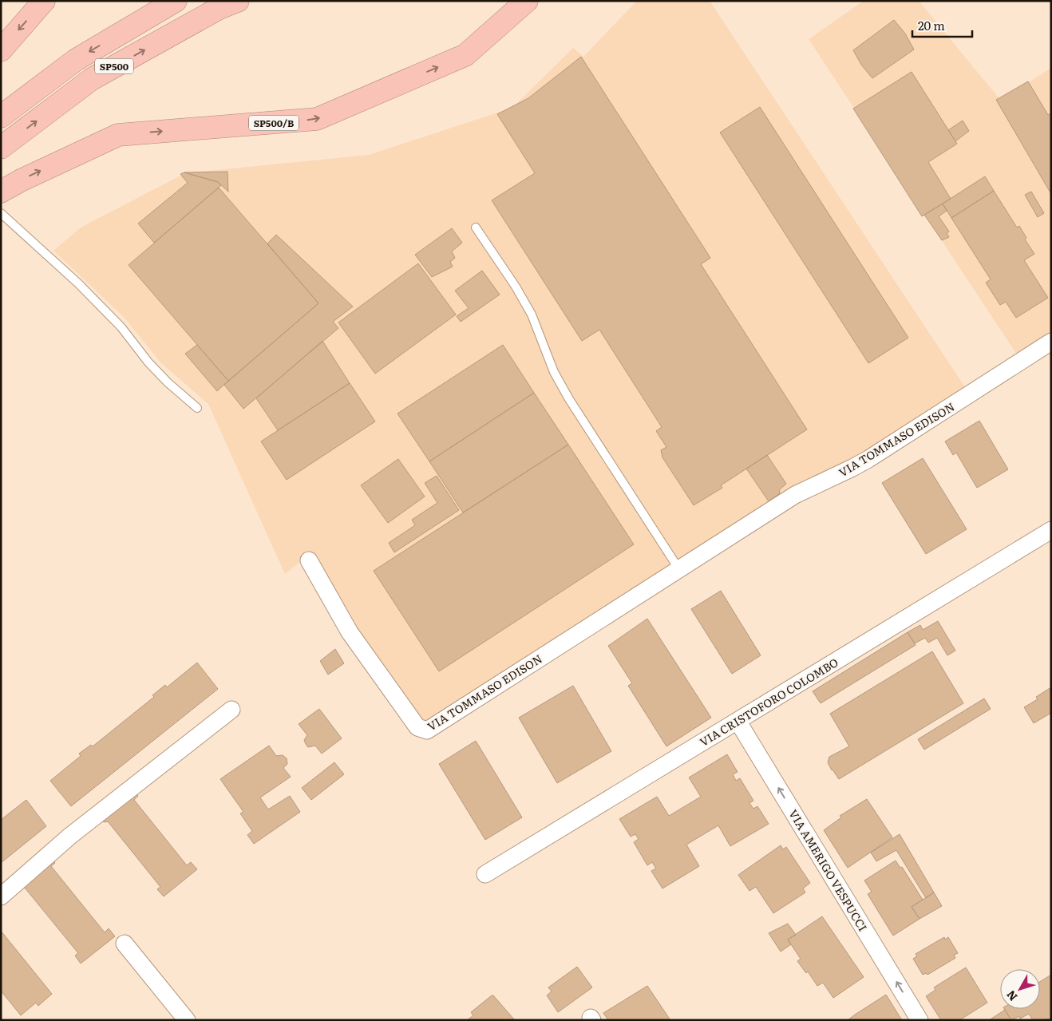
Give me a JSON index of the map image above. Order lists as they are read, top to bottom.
{
  "streets": {
    "highway": ["SP500", "SP500/B"],
    "street": ["VIA TOMMASO EDISON", "VIA CRISTOFORO COLOMBO", "VIA AMERIGO VESPUCCI"]
  },
  "crossings": [
    ["VIA CRISTOFORO COLOMBO", "VIA AMERIGO VESPUCCI"]
  ],
  "one_way": ["VIA AMERIGO VESPUCCI"],
  "scale_bar": "20 m",
  "north": "bottom left"
}
